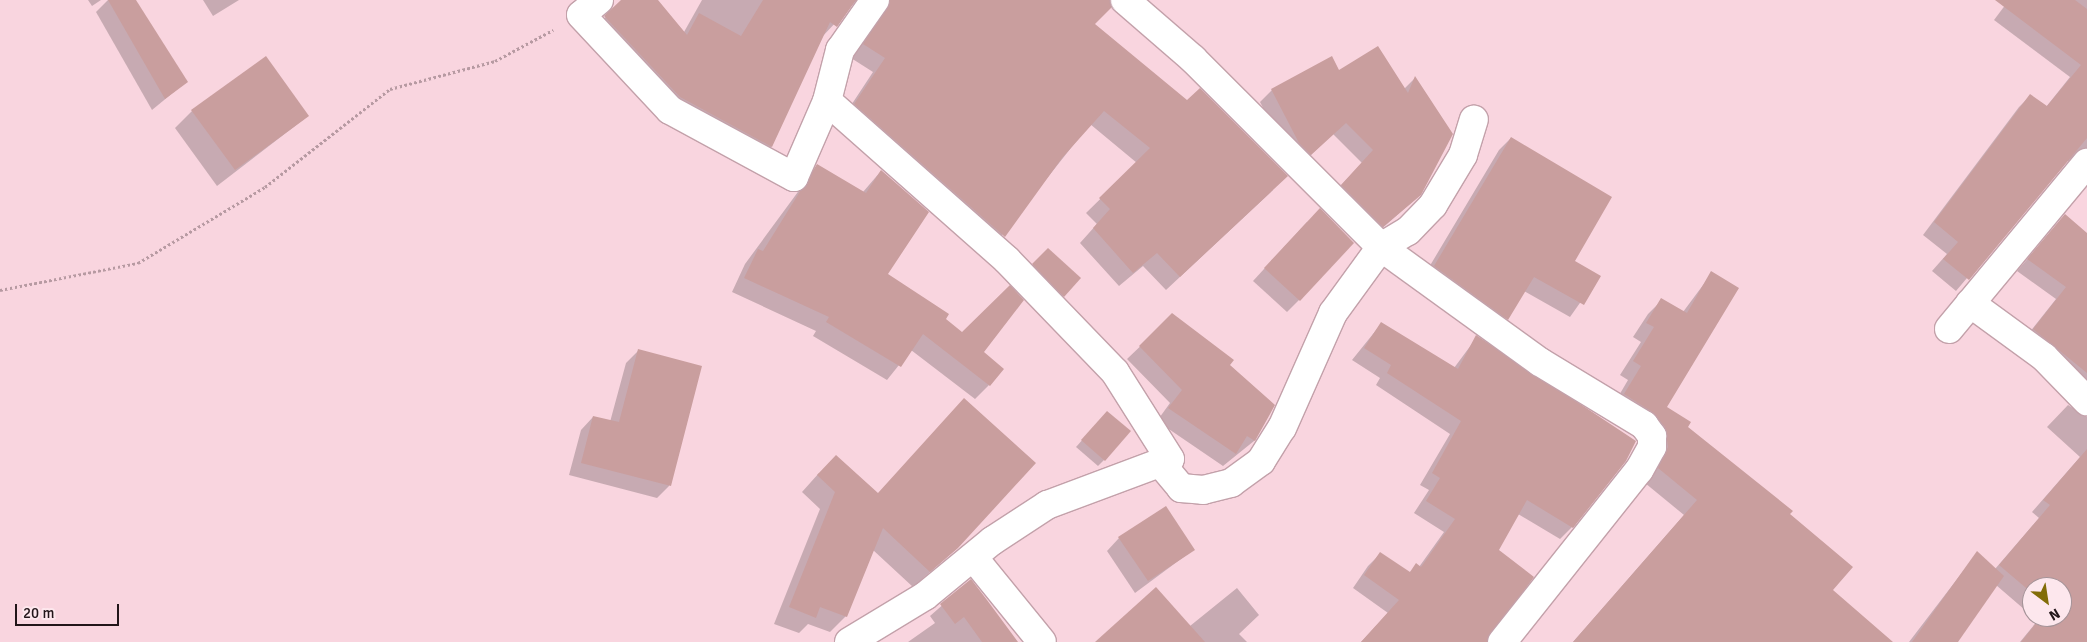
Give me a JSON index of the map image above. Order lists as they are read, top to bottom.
{
  "scale_bar": "20 m",
  "north": "bottom right"
}
